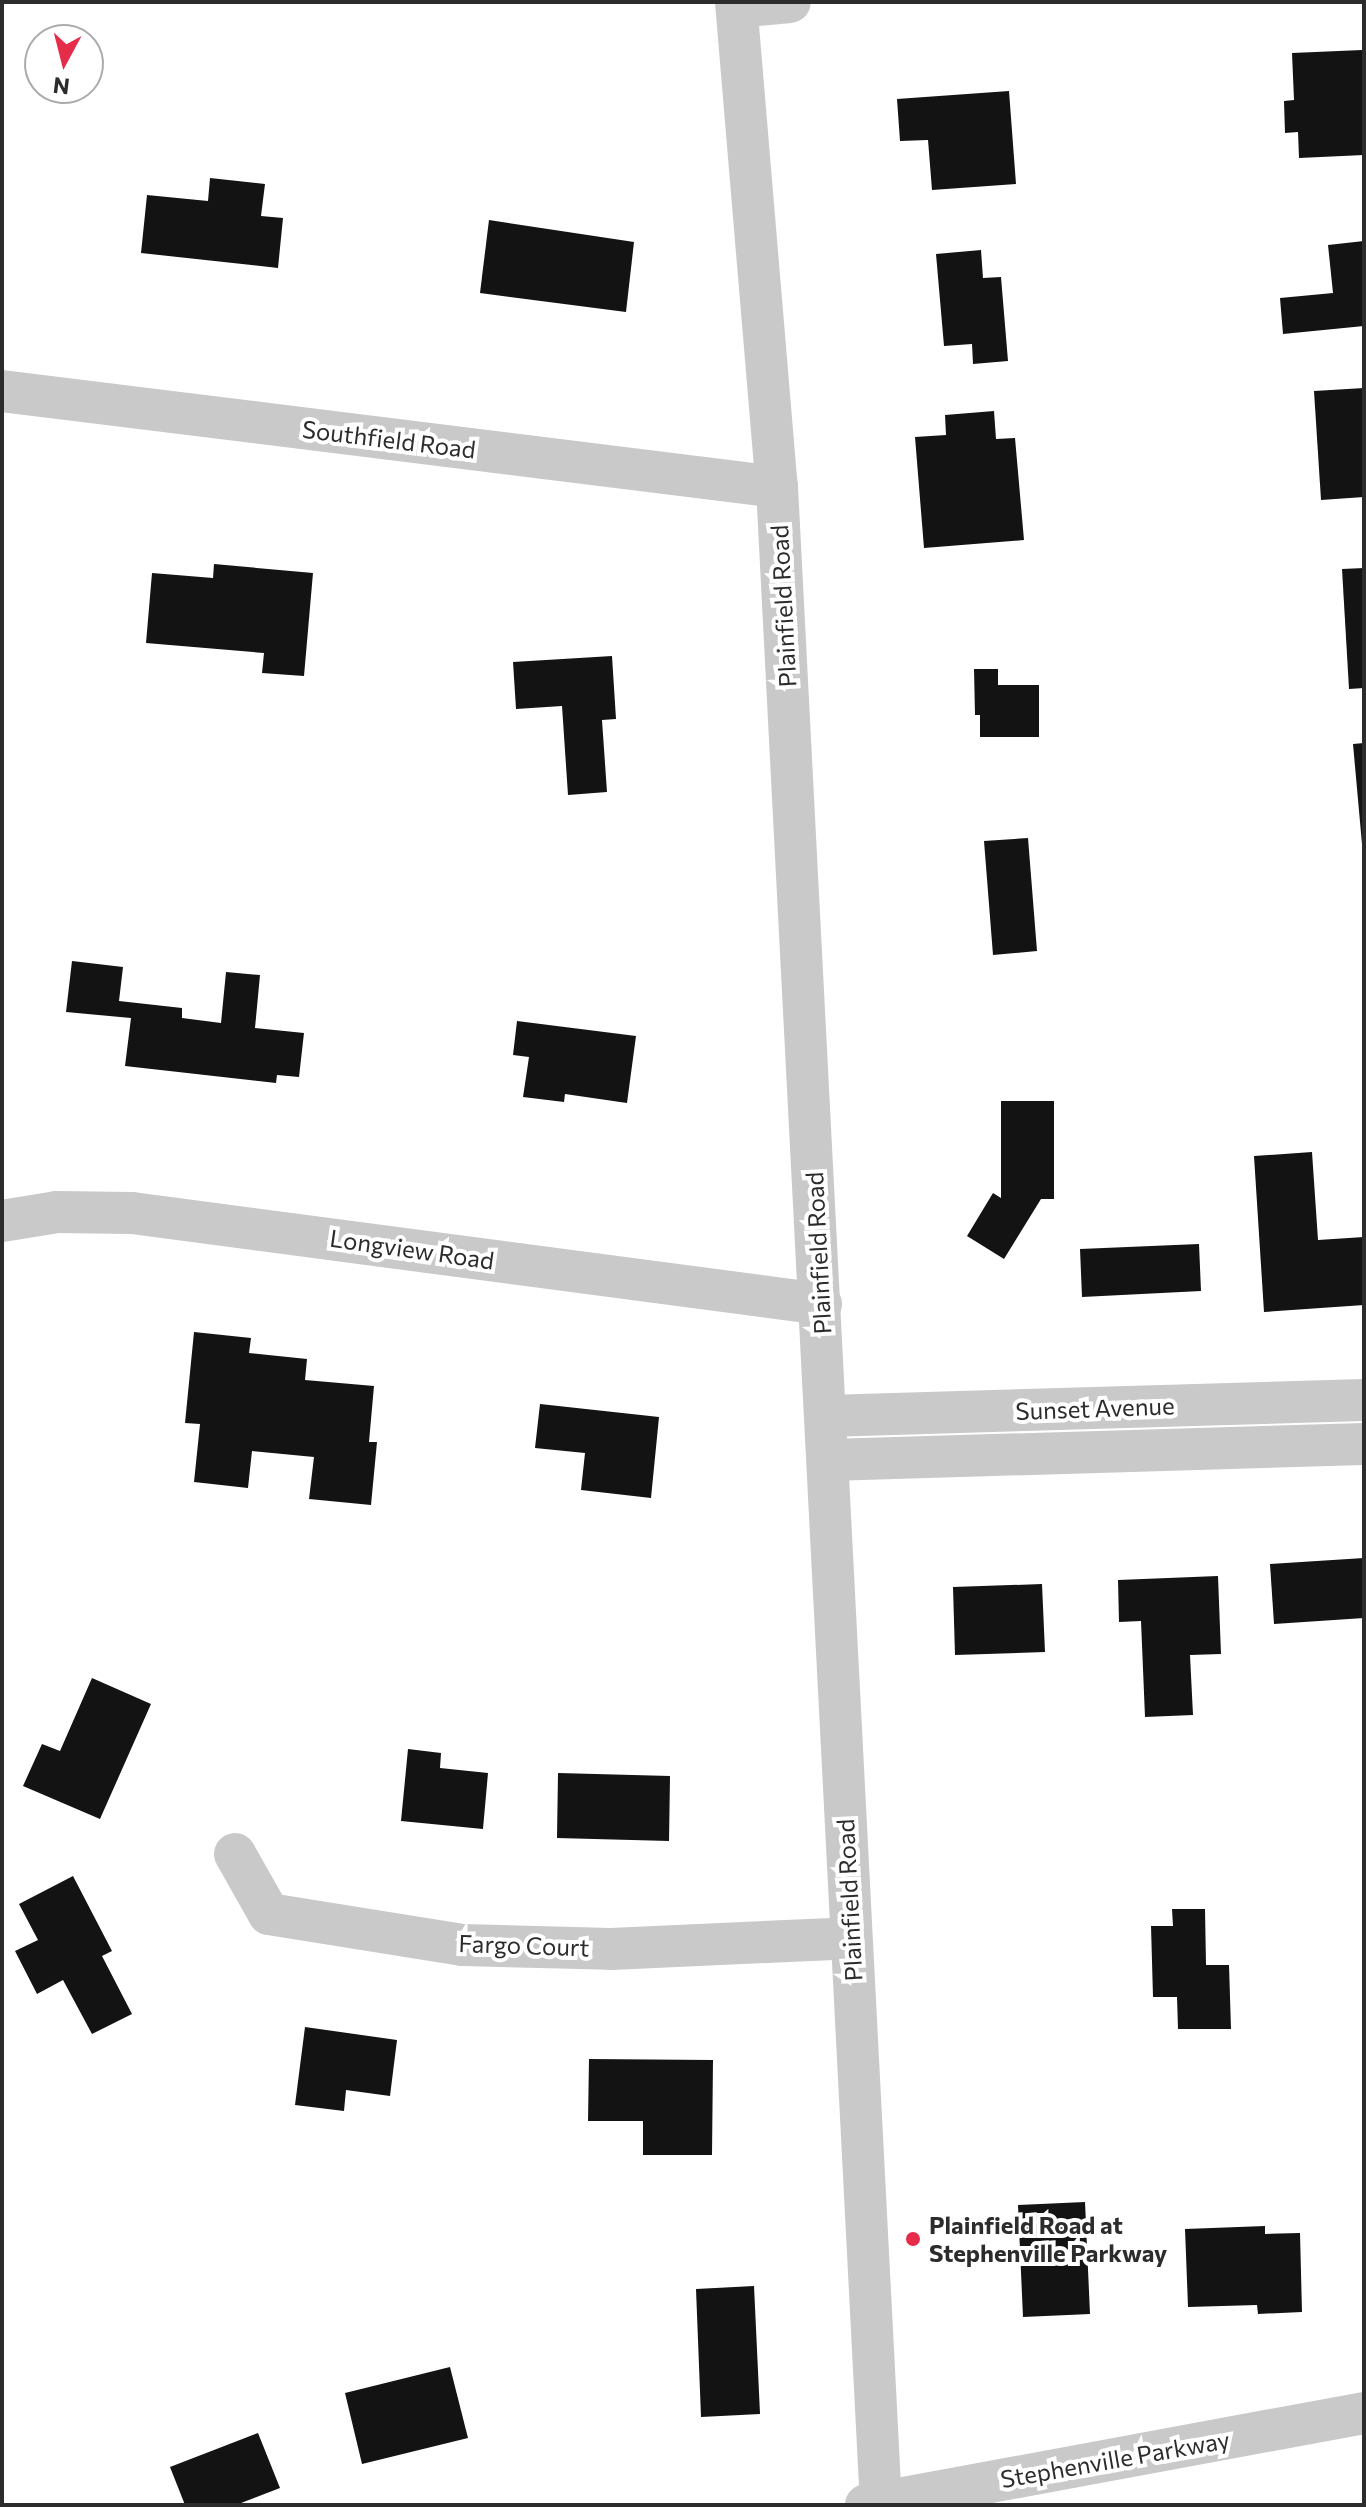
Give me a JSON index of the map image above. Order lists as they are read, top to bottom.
{
  "streets": {
    "street": [
      "Southfield Road",
      "Plainfield Road",
      "Longview Road",
      "Sunset Avenue",
      "Fargo Court",
      "Stephenville Parkway"
    ]
  },
  "crossings": [
    ["Southfield Road", "Plainfield Road"],
    ["Plainfield Road", "Longview Road"],
    ["Plainfield Road", "Sunset Avenue"],
    ["Plainfield Road", "Fargo Court"],
    ["Plainfield Road", "Stephenville Parkway"]
  ],
  "places": ["Plainfield Road at Stephenville Parkway"],
  "north": "bottom"
}
